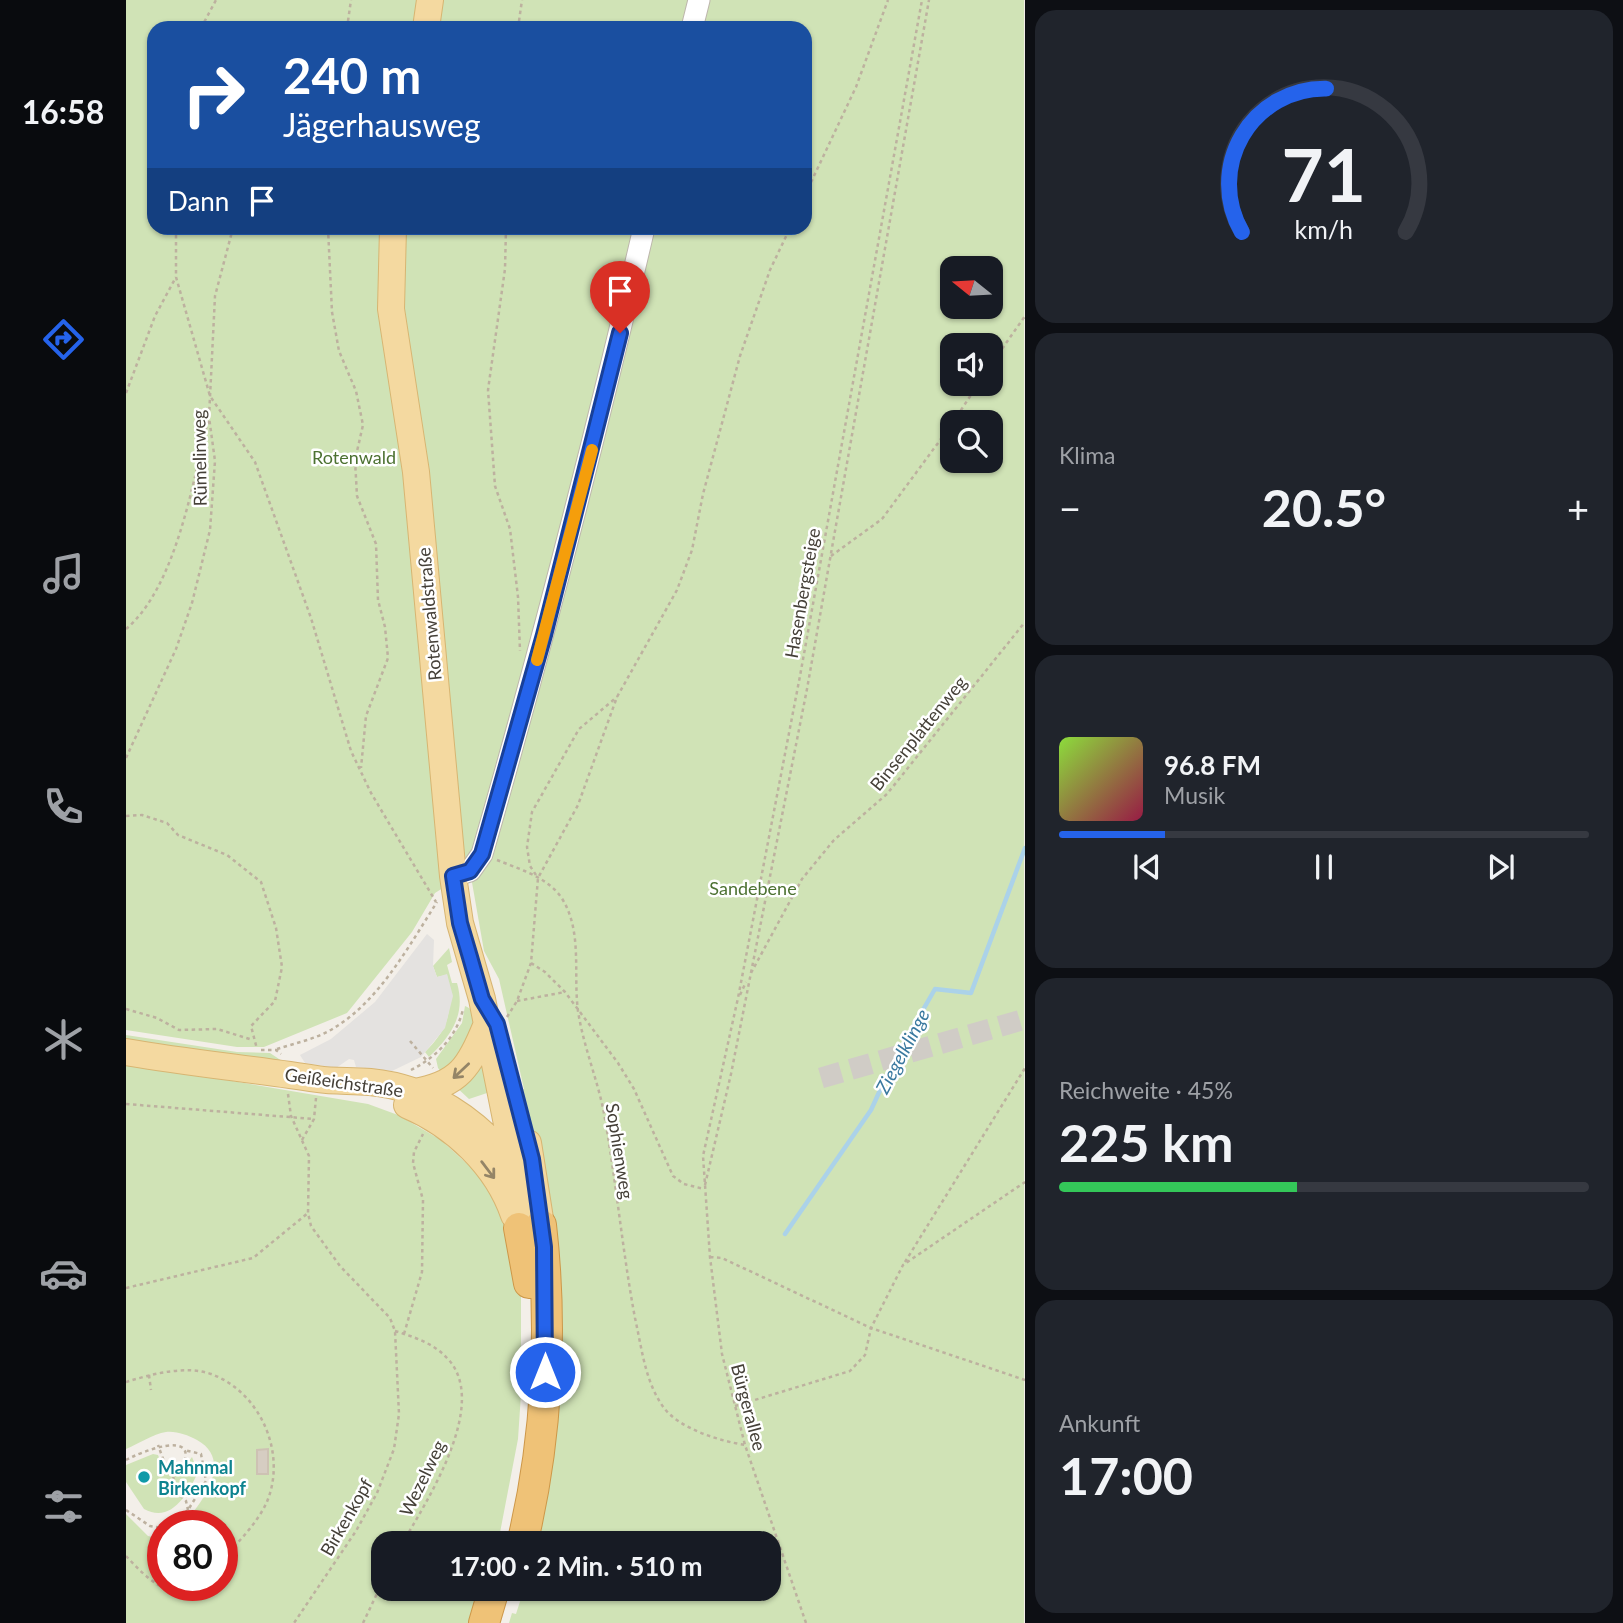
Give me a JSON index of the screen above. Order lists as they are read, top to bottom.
{
  "streets": {
    "highway": ["Rotenwaldstraße"],
    "main road": ["Geißeichstraße"],
    "path": [
      "Rümelinweg",
      "Hasenbergsteige",
      "Binsenplattenweg",
      "Sophienweg",
      "Bürgerallee",
      "Wezelweg",
      "Birkenkopf"
    ]
  },
  "crossings": [
    ["Hasenbergsteige", "Binsenplattenweg"],
    ["Hasenbergsteige", "Bürgerallee"],
    ["Rotenwaldstraße", "Geißeichstraße"],
    ["Sophienweg", "Bürgerallee"],
    ["Wezelweg", "Birkenkopf"]
  ],
  "water": ["Ziegelklinge"],
  "parks": ["Rotenwald", "Sandebene"],
  "places": ["Mahnmal Birkenkopf"],
  "north": "left",
  "page": {
    "tabs": "16:58",
    "turn": ["240 m", "Jägerhausweg"],
    "then": "Dann",
    "tile": [
      "Klima",
      ["Reichweite · 45%", "225 km"],
      ["Ankunft", "17:00"]
    ],
    "heat": ["−", "20.5°", "+"],
    "song": ["96.8 FM", "Musik"],
    "limit": "80",
    "trip": "17:00 · 2 Min. · 510 m",
    "gauge": ["71", "km/h"]
  }
}
